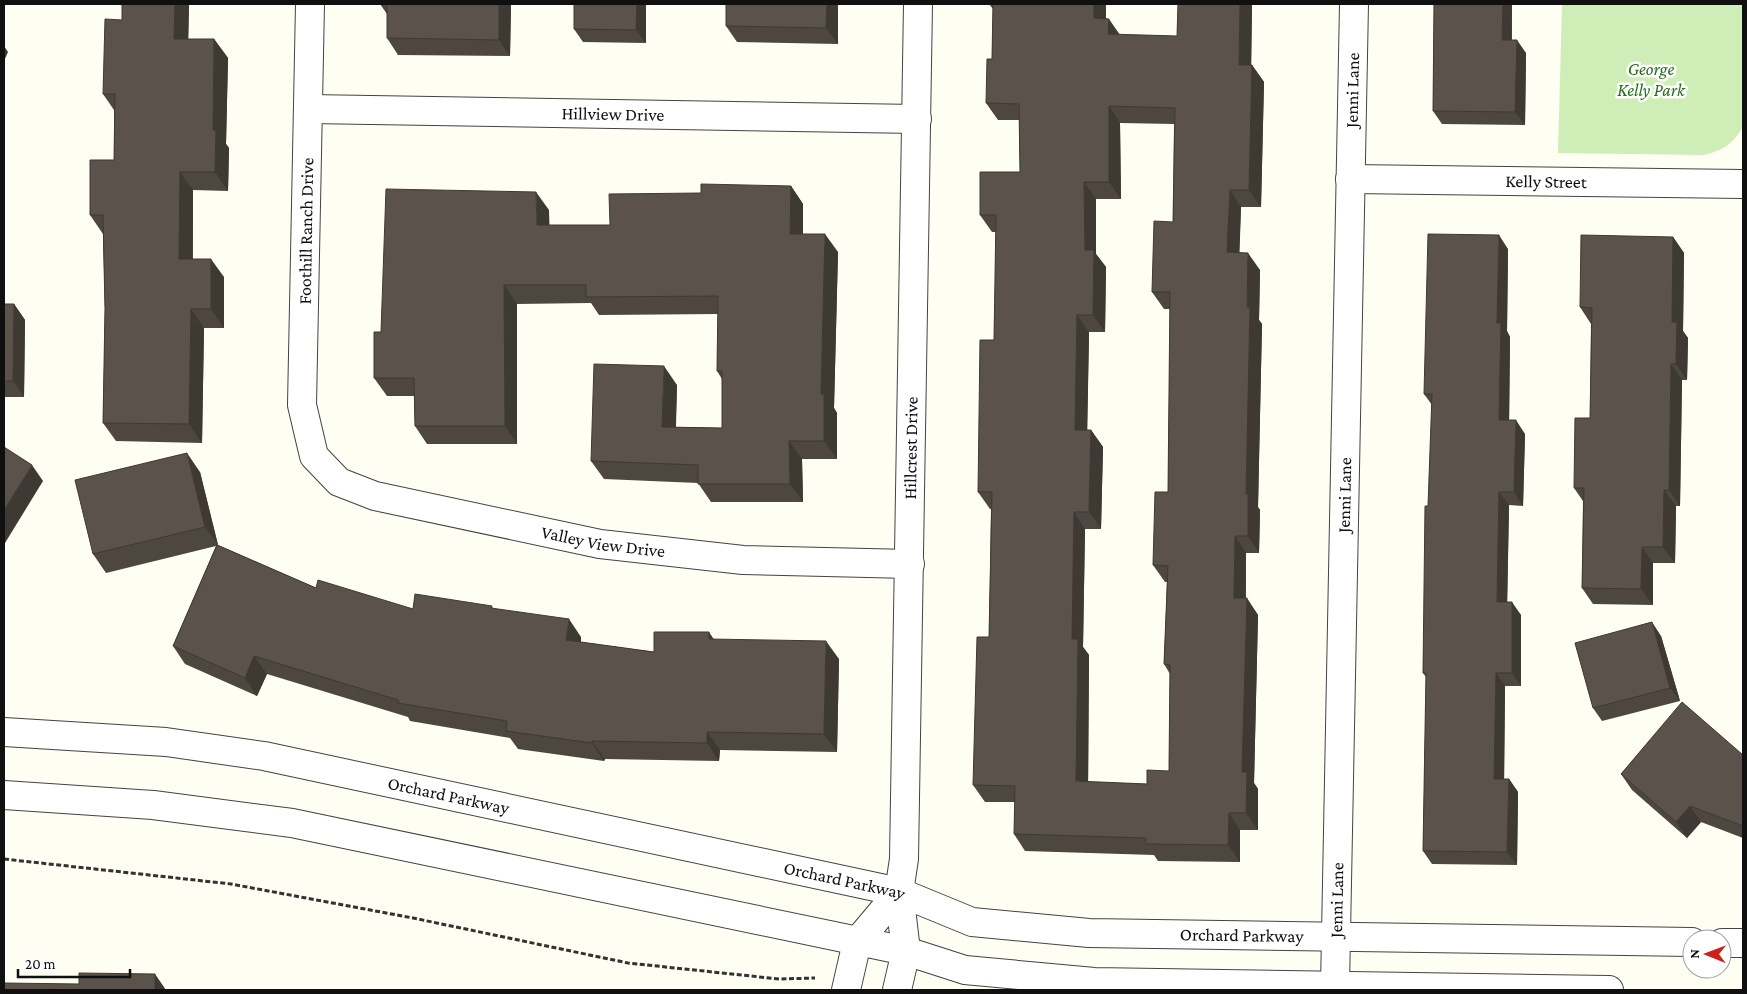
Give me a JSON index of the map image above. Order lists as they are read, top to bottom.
{
  "streets": {
    "street": [
      "Jenni Lane",
      "Hillview Drive",
      "Kelly Street",
      "Foothill Ranch Drive",
      "Hillcrest Drive",
      "Valley View Drive",
      "Orchard Parkway"
    ]
  },
  "crossings": [
    ["Jenni Lane", "Kelly Street"],
    ["Jenni Lane", "Orchard Parkway"],
    ["Hillview Drive", "Foothill Ranch Drive"],
    ["Hillview Drive", "Hillcrest Drive"],
    ["Foothill Ranch Drive", "Valley View Drive"],
    ["Hillcrest Drive", "Valley View Drive"],
    ["Hillcrest Drive", "Orchard Parkway"]
  ],
  "parks": ["George Kelly Park"],
  "scale_bar": "20 m",
  "north": "left"
}
